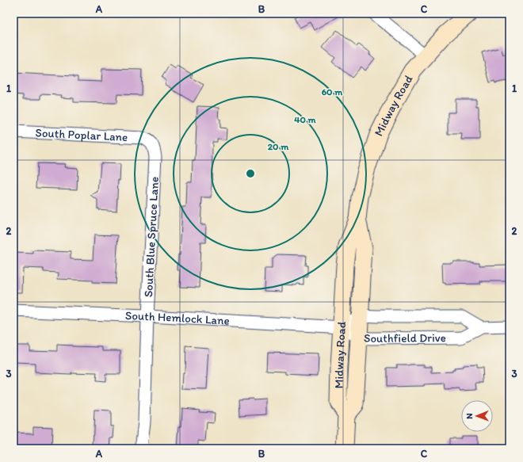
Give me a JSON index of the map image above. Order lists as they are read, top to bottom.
{
  "streets": {
    "main road": ["Midway Road"],
    "street": [
      "South Poplar Lane",
      "South Blue Spruce Lane",
      "South Hemlock Lane",
      "Southfield Drive"
    ]
  },
  "crossings": [
    ["Midway Road", "South Hemlock Lane"],
    ["Midway Road", "Southfield Drive"],
    ["South Poplar Lane", "South Blue Spruce Lane"],
    ["South Blue Spruce Lane", "South Hemlock Lane"],
    ["South Hemlock Lane", "Southfield Drive"]
  ],
  "north": "left",
  "grid": {
    "columns": ["A", "B", "C"],
    "rows": ["1", "2", "3"]
  },
  "rings": ["60 m", "40 m", "20 m"]
}
